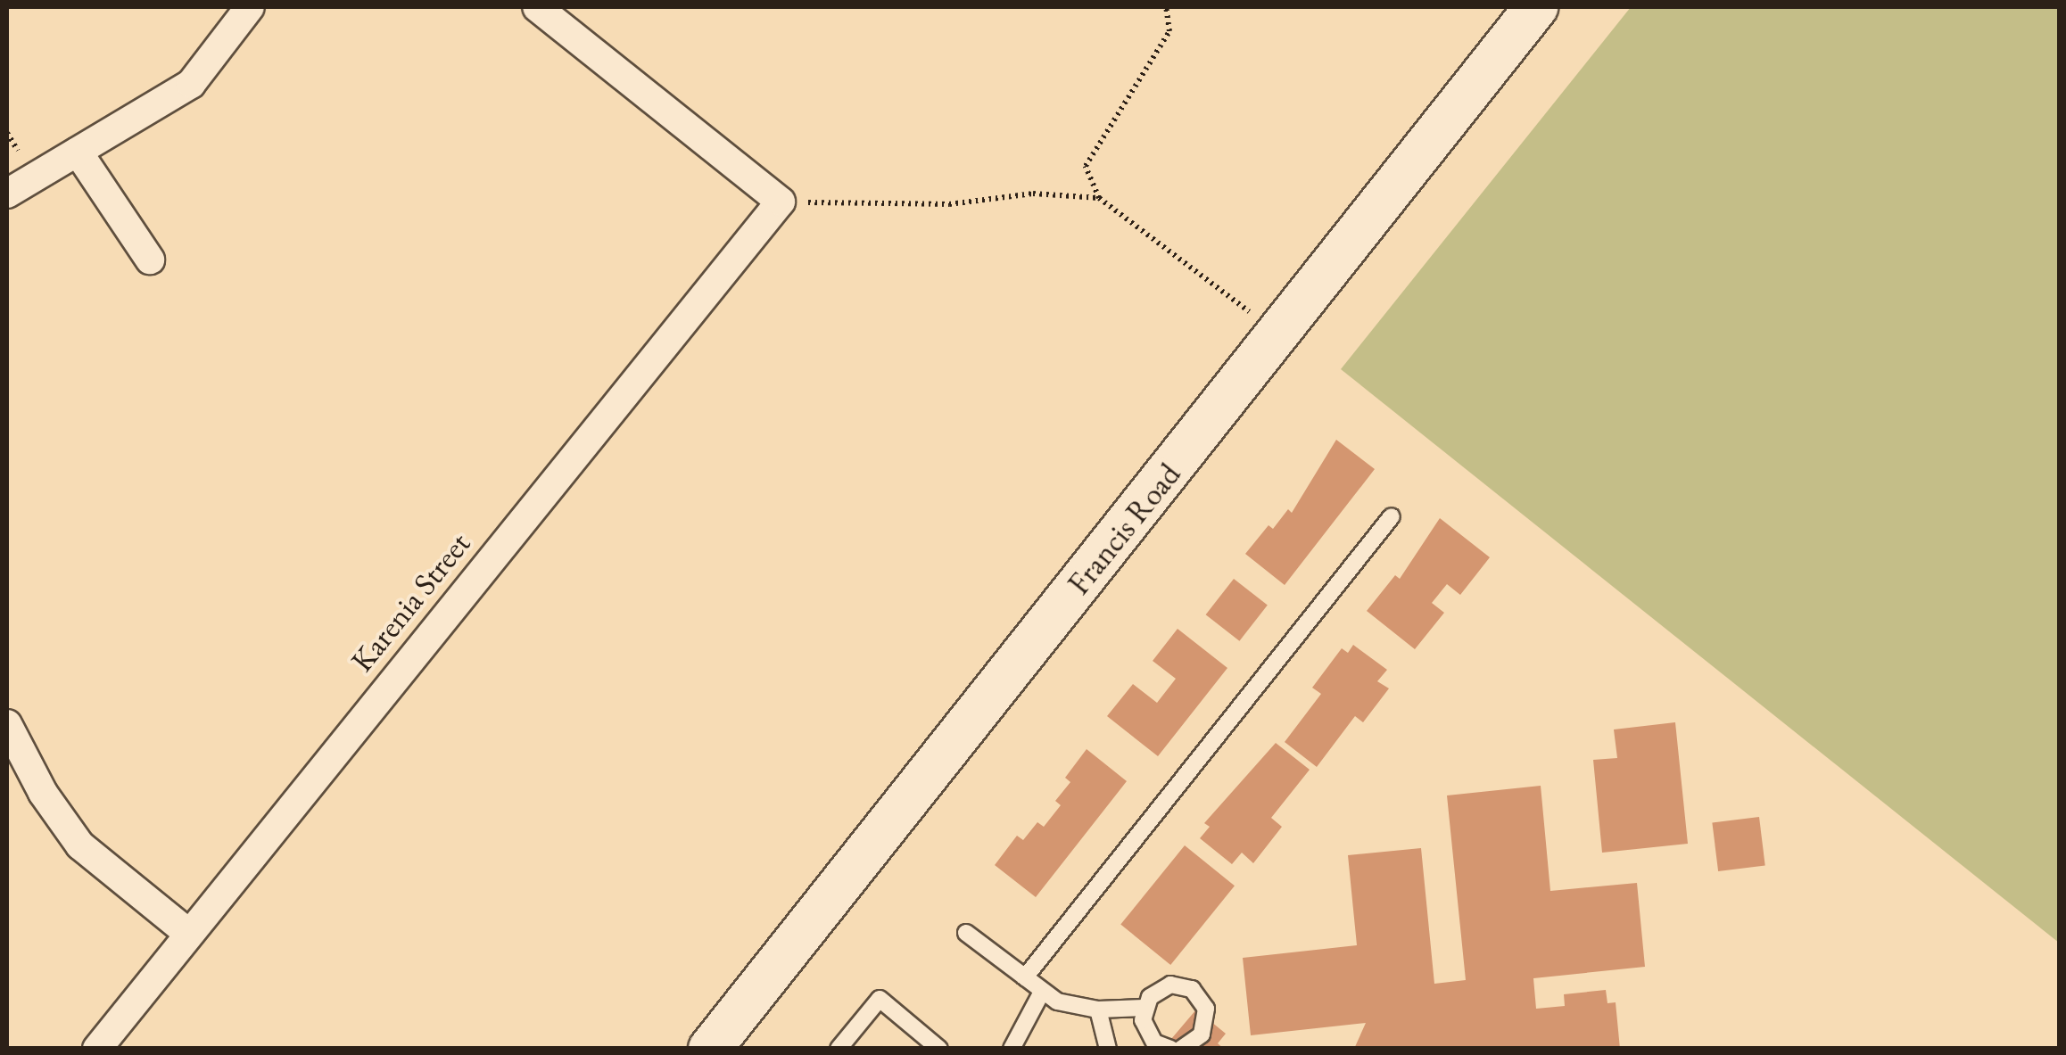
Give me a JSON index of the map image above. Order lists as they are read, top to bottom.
{
  "streets": {
    "main road": ["Francis Road"],
    "street": ["Karenia Street"]
  }
}
